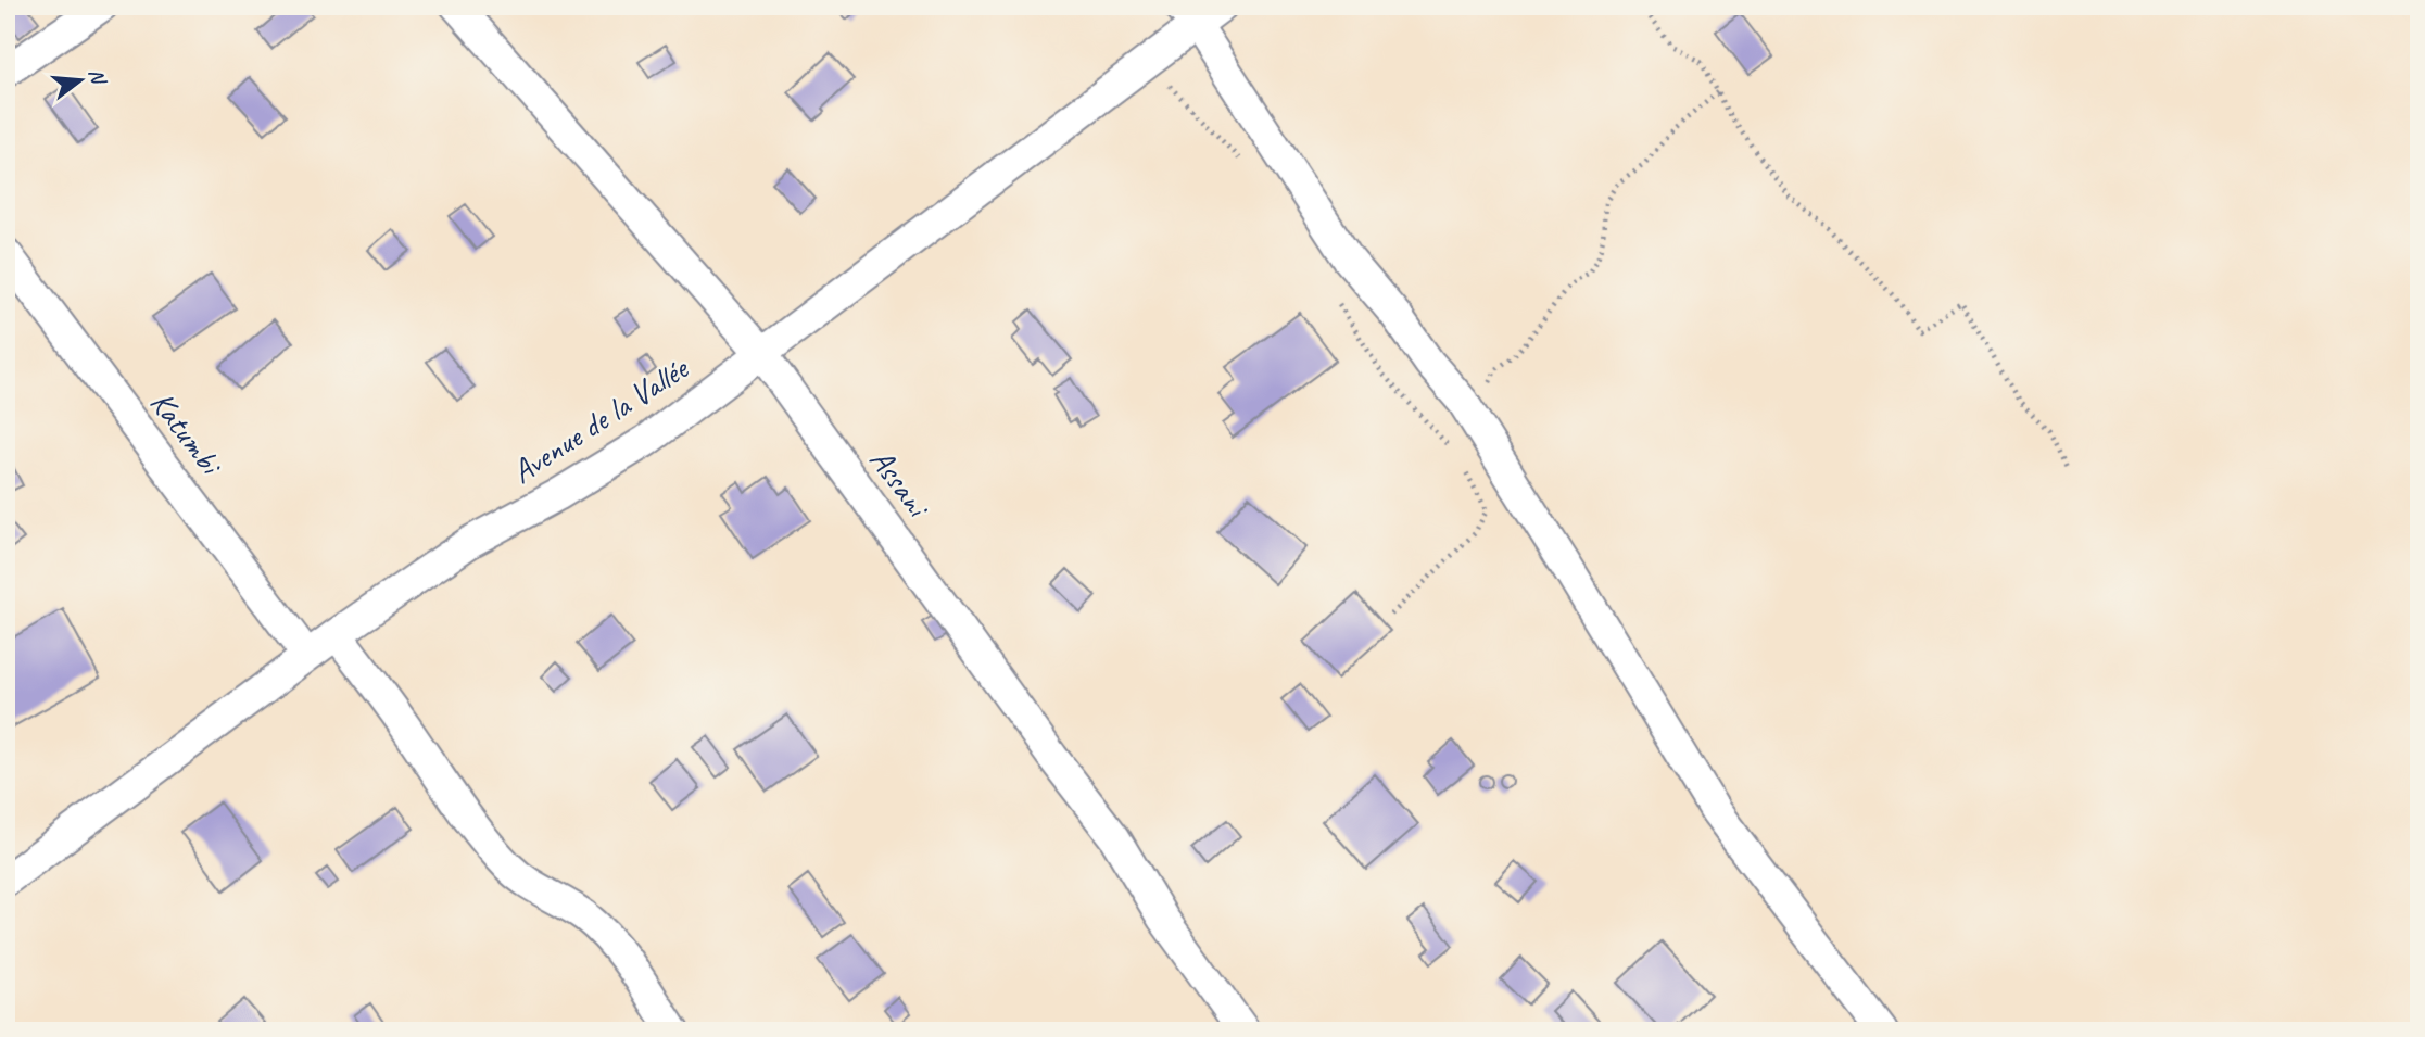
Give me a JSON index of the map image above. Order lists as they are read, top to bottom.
{
  "streets": {
    "street": ["Avenue de la Vallée", "Katumbi", "Assani"]
  },
  "crossings": [
    ["Avenue de la Vallée", "Katumbi"],
    ["Avenue de la Vallée", "Assani"]
  ],
  "north": "right"
}
